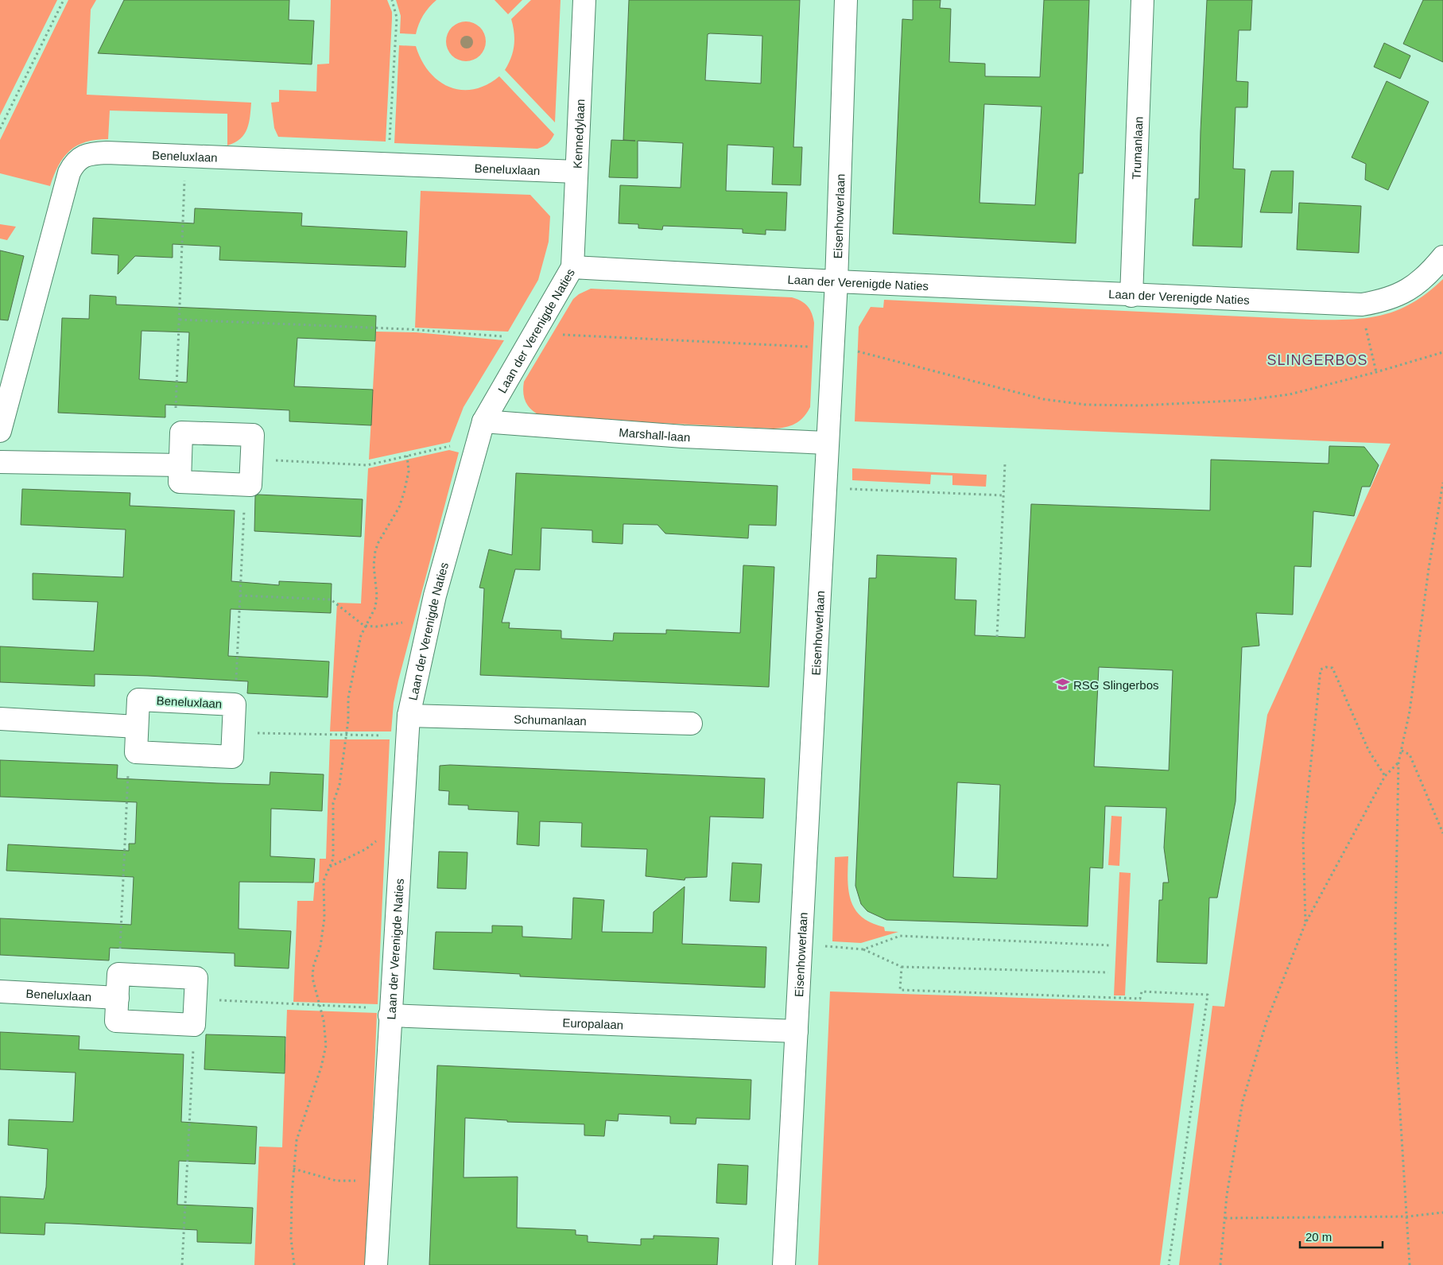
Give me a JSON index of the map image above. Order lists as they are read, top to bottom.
{
  "streets": {
    "street": [
      "Kennedylaan",
      "Trumanlaan",
      "Beneluxlaan",
      "Eisenhowerlaan",
      "Laan der Verenigde Naties",
      "Marshall-laan",
      "Schumanlaan",
      "Europalaan"
    ]
  },
  "crossings": [
    ["Kennedylaan", "Beneluxlaan"],
    ["Kennedylaan", "Laan der Verenigde Naties"],
    ["Trumanlaan", "Laan der Verenigde Naties"],
    ["Eisenhowerlaan", "Laan der Verenigde Naties"],
    ["Eisenhowerlaan", "Marshall-laan"],
    ["Eisenhowerlaan", "Europalaan"],
    ["Laan der Verenigde Naties", "Marshall-laan"],
    ["Laan der Verenigde Naties", "Schumanlaan"],
    ["Laan der Verenigde Naties", "Europalaan"]
  ],
  "districts": ["SLINGERBOS"],
  "places": {
    "school or university": ["RSG Slingerbos"]
  },
  "scale_bar": "20 m"
}
